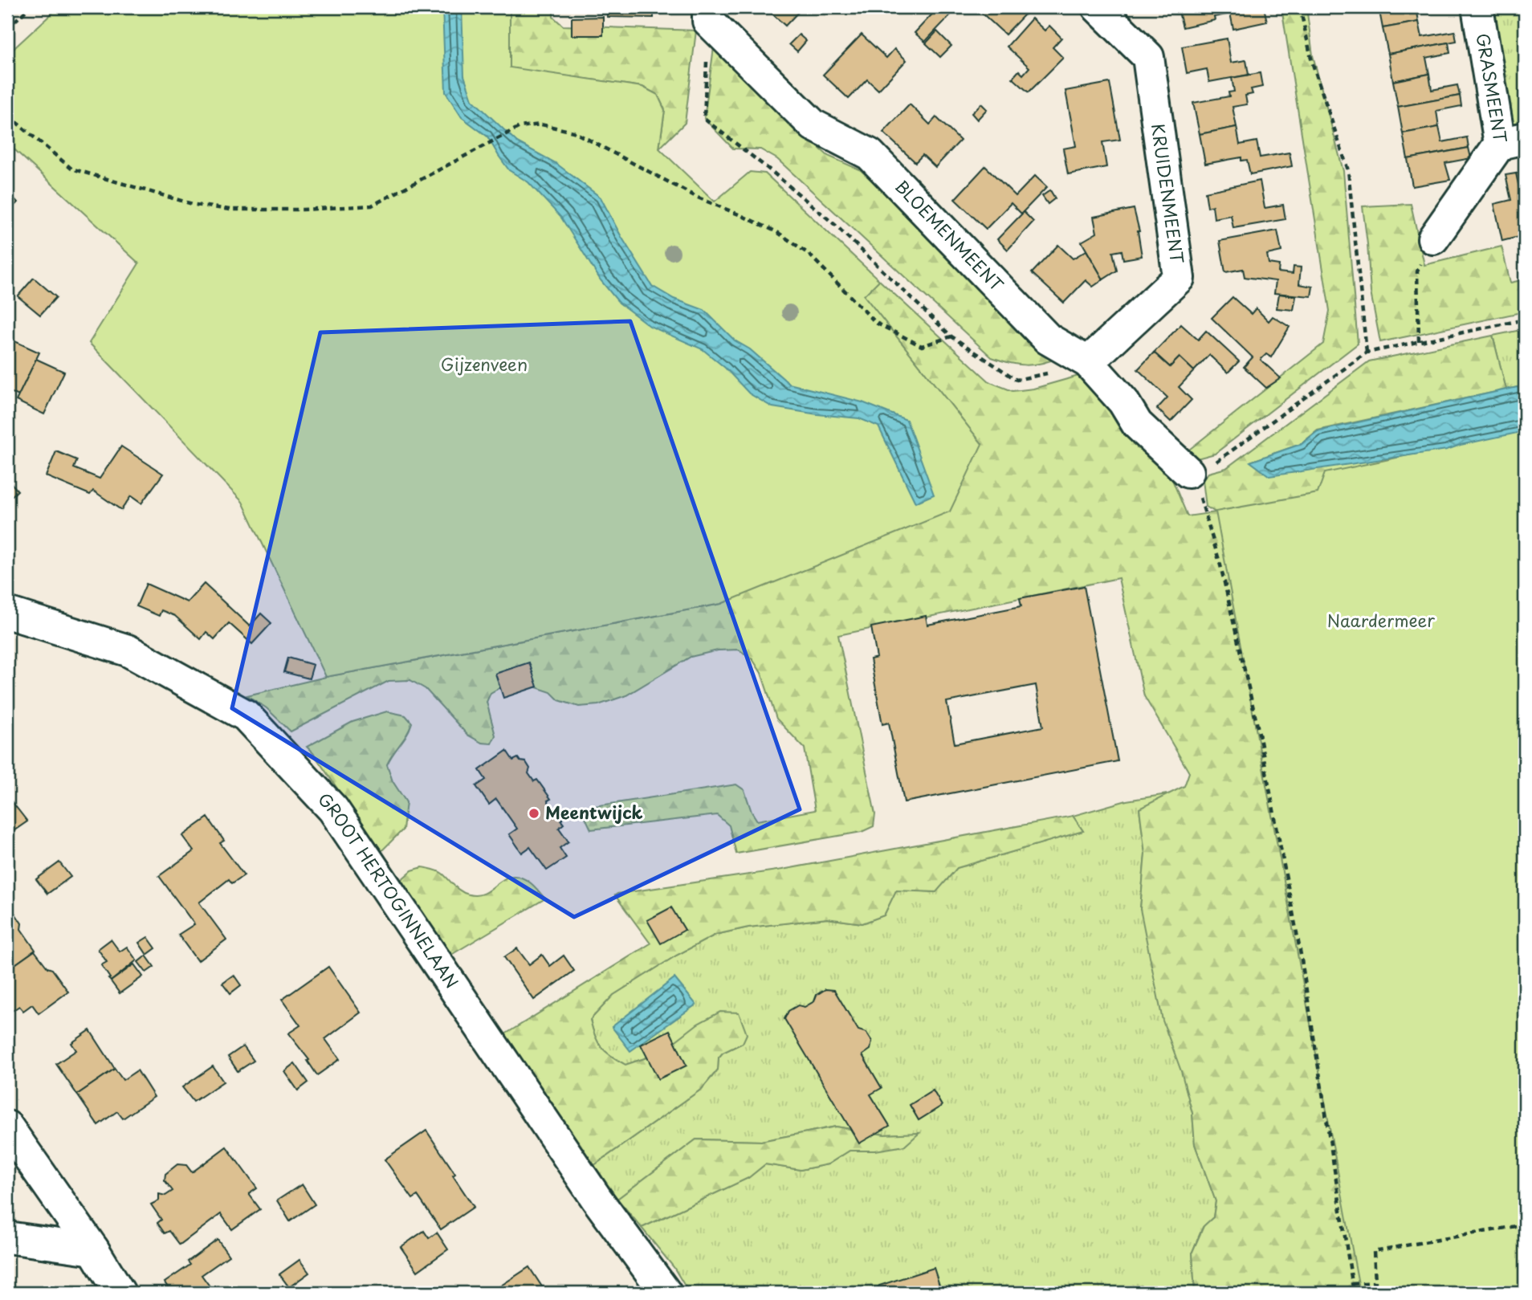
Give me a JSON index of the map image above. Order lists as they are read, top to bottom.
{
  "streets": {
    "street": [
      "GRASMEENT",
      "KRUIDENMEENT",
      "BLOEMENMEENT",
      "GROOT HERTOGINNELAAN"
    ]
  },
  "crossings": [
    ["KRUIDENMEENT", "BLOEMENMEENT"]
  ],
  "parks": ["Gijzenveen", "Naardermeer"],
  "places": ["Meentwijck"]
}
